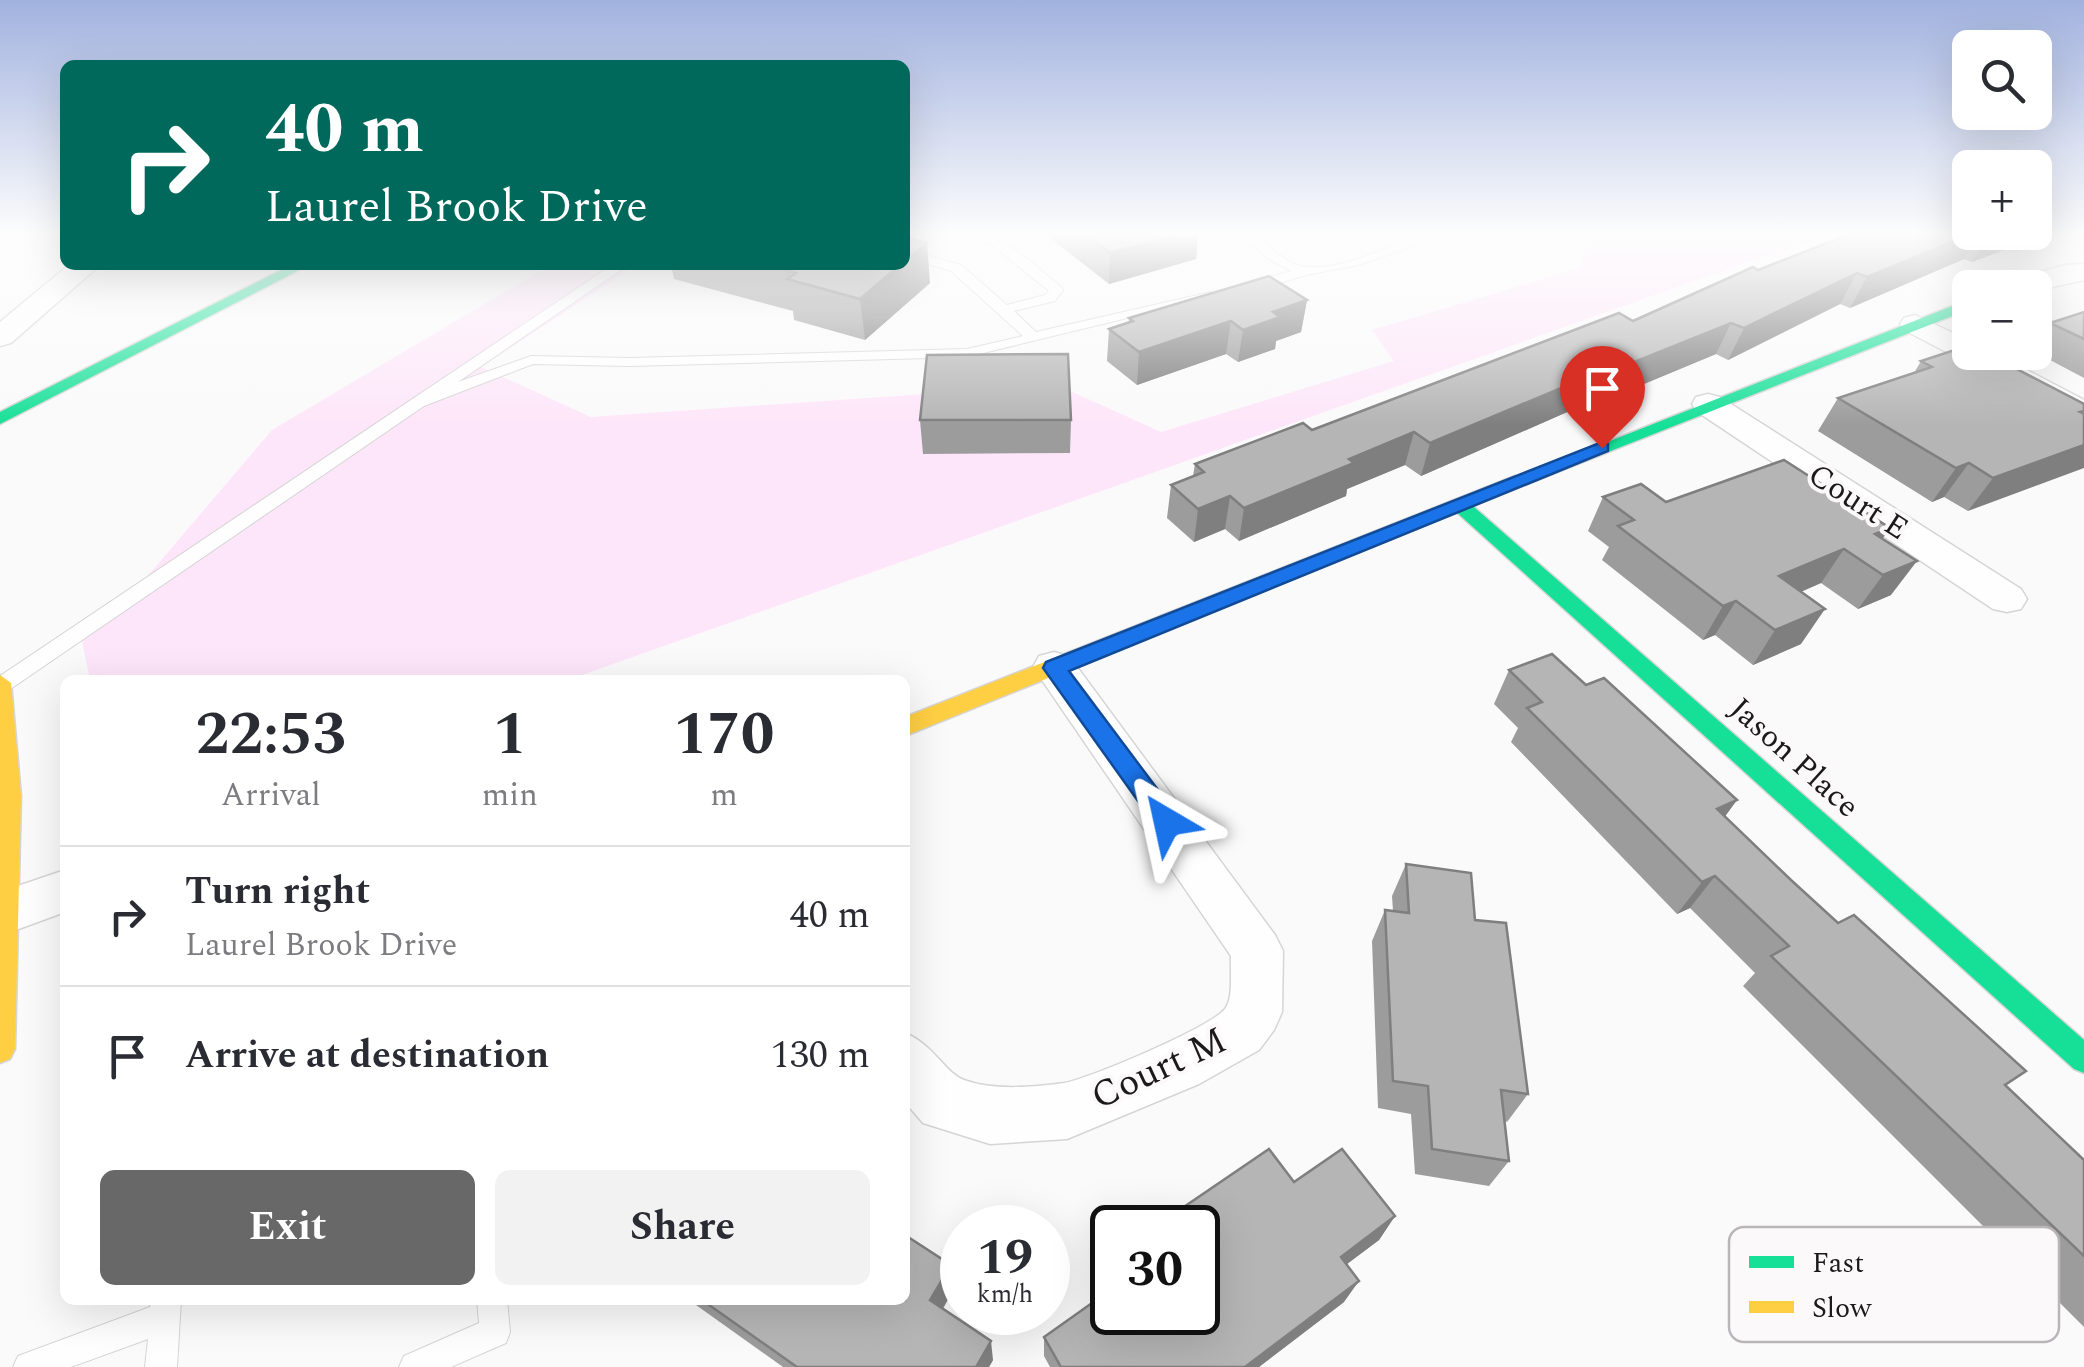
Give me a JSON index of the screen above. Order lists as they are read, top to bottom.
{
  "streets": {
    "street": ["Court E", "Jason Place", "Court M"]
  },
  "legend": ["Fast", "Slow"],
  "page": {
    "map_buttons": ["+", "−"],
    "turn": ["40 m", "Laurel Brook Drive"],
    "eta": [
      "22:53",
      "Arrival",
      "1",
      "min",
      "170",
      "m"
    ],
    "list": [
      {
        "name": "Turn right",
        "note": "Laurel Brook Drive",
        "value": "40 m"
      },
      {
        "name": "Arrive at destination",
        "value": "130 m"
      }
    ],
    "buttons": ["Exit", "Share"],
    "speed": "19 km/h",
    "limit": "30"
  }
}
